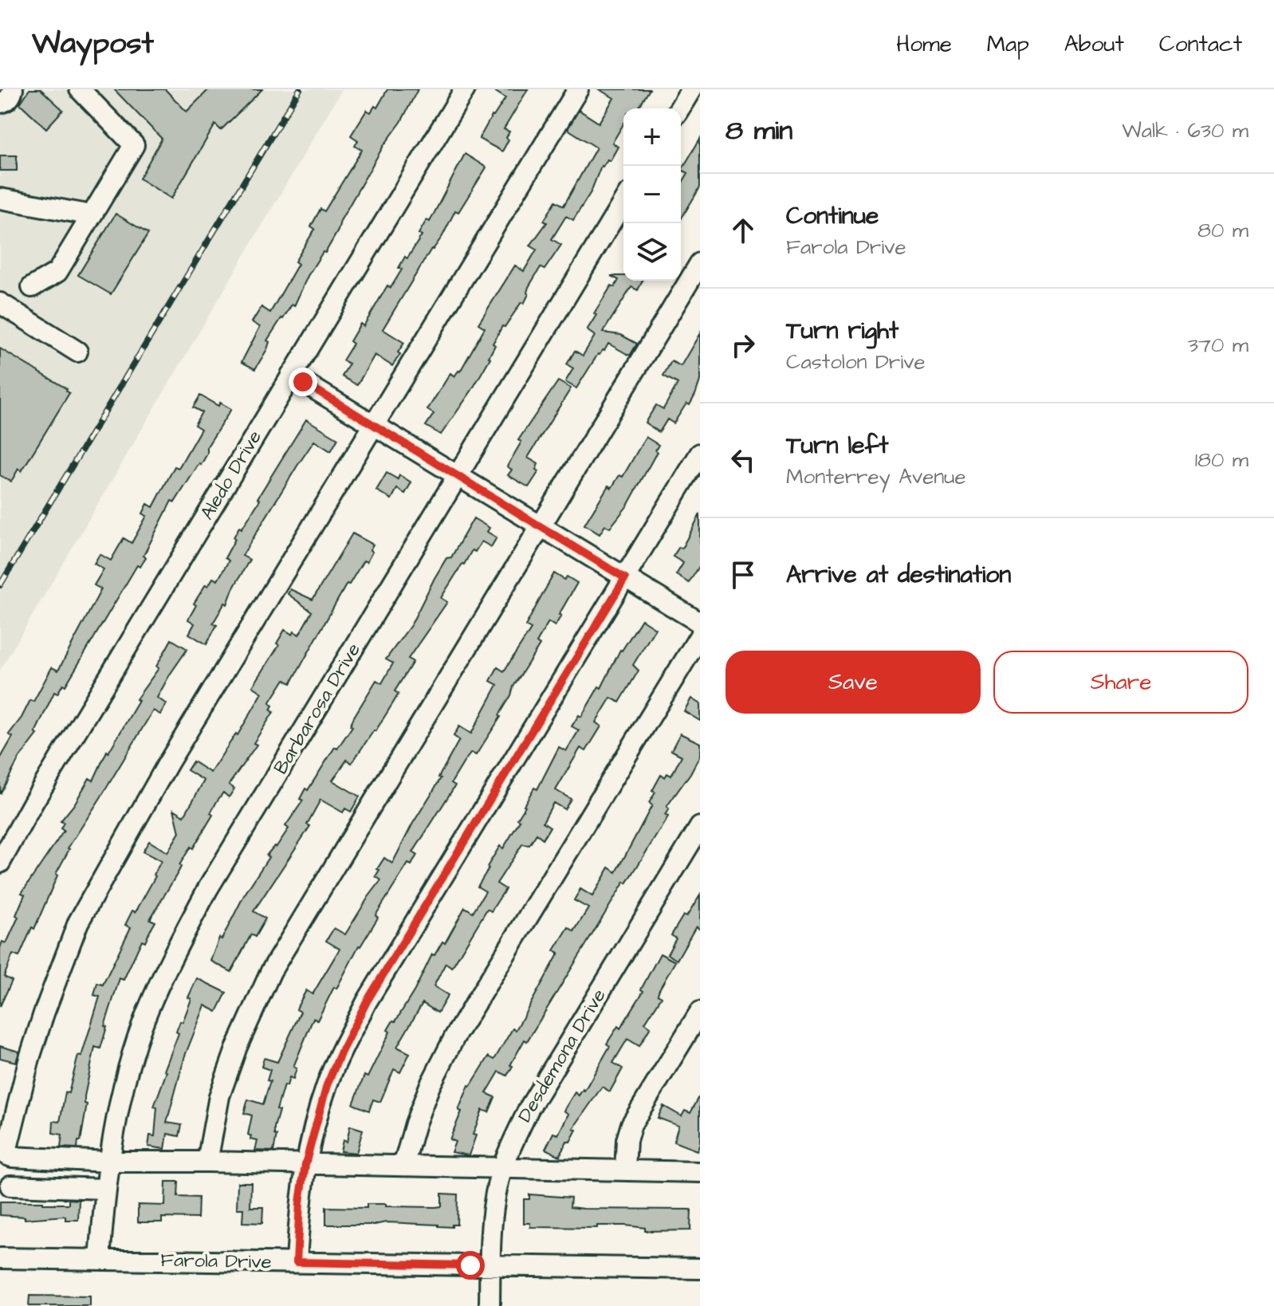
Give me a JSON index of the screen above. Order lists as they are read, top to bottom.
{
  "streets": {
    "street": [
      "Aledo Drive",
      "Barbarosa Drive",
      "Desdemona Drive",
      "Farola Drive"
    ]
  },
  "crossings": [
    ["Barbarosa Drive", "Farola Drive"],
    ["Desdemona Drive", "Farola Drive"]
  ],
  "page": {
    "header": "Waypost",
    "nav": [
      "Home",
      "Map",
      "About",
      "Contact"
    ],
    "heading": ["8 min", "Walk · 630 m"],
    "map_buttons": ["+", "−"],
    "list": [
      ["Continue", "Farola Drive", "80 m"],
      ["Turn right", "Castolon Drive", "370 m"],
      ["Turn left", "Monterrey Avenue", "180 m"],
      "Arrive at destination"
    ],
    "buttons": ["Save", "Share"]
  }
}
